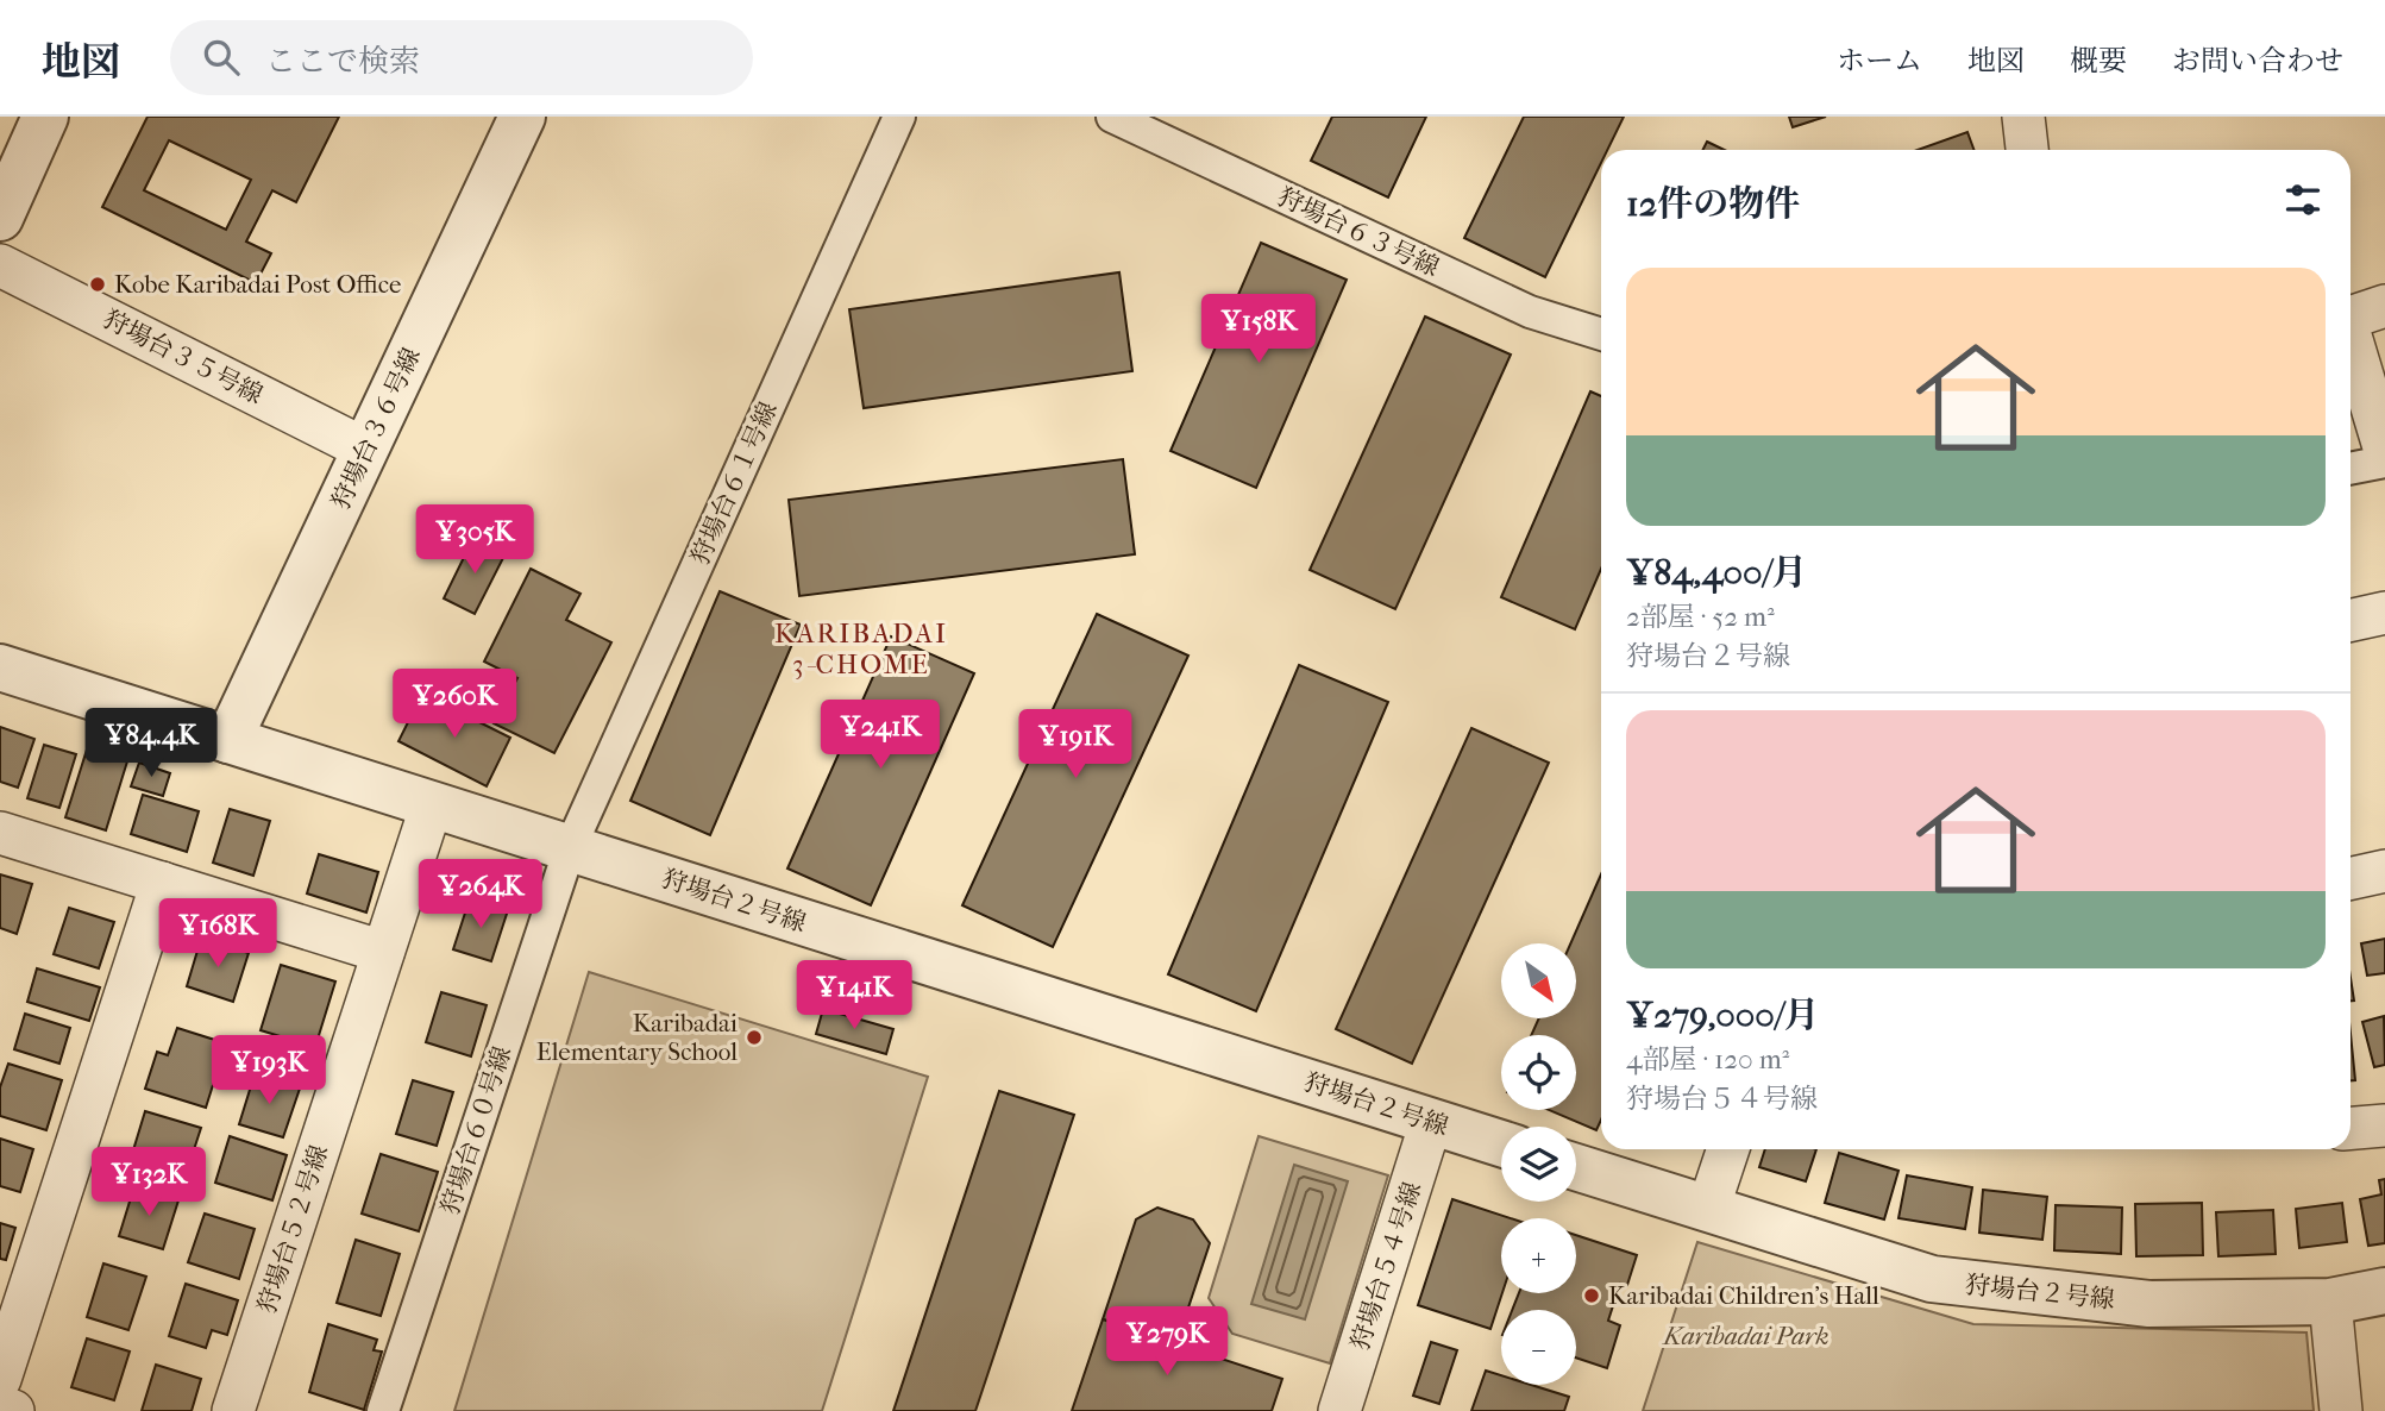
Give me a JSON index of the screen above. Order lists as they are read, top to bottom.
{
  "streets": {
    "street": [
      "狩場台６３号線",
      "狩場台３５号線",
      "狩場台３６号線",
      "狩場台６１号線",
      "狩場台２号線",
      "狩場台６０号線",
      "狩場台５２号線",
      "狩場台５４号線"
    ]
  },
  "crossings": [
    ["狩場台３５号線", "狩場台３６号線"],
    ["狩場台３６号線", "狩場台２号線"],
    ["狩場台６１号線", "狩場台２号線"],
    ["狩場台６１号線", "狩場台６０号線"],
    ["狩場台２号線", "狩場台６０号線"],
    ["狩場台２号線", "狩場台５２号線"],
    ["狩場台２号線", "狩場台５４号線"]
  ],
  "districts": ["KARIBADAI 3-CHOME"],
  "parks": ["Karibadai Park"],
  "places": ["Kobe Karibadai Post Office", "Karibadai Elementary School", "Karibadai Children's Hall"],
  "north": "bottom right",
  "page": {
    "header": "地図",
    "search": "ここで検索",
    "nav": [
      "ホーム",
      "地図",
      "概要",
      "お問い合わせ"
    ],
    "heading": "12件の物件",
    "list": [
      {
        "name": "¥84,400/月",
        "note": "2部屋 · 52 m² · 狩場台２号線"
      },
      {
        "name": "¥279,000/月",
        "note": "4部屋 · 120 m² · 狩場台５４号線"
      }
    ],
    "price": [
      "¥158K",
      "¥305K",
      "¥260K",
      "¥241K",
      "¥84.4K",
      "¥191K",
      "¥264K",
      "¥168K",
      "¥141K",
      "¥193K",
      "¥132K",
      "¥279K"
    ],
    "map_buttons": ["+", "−"]
  }
}
